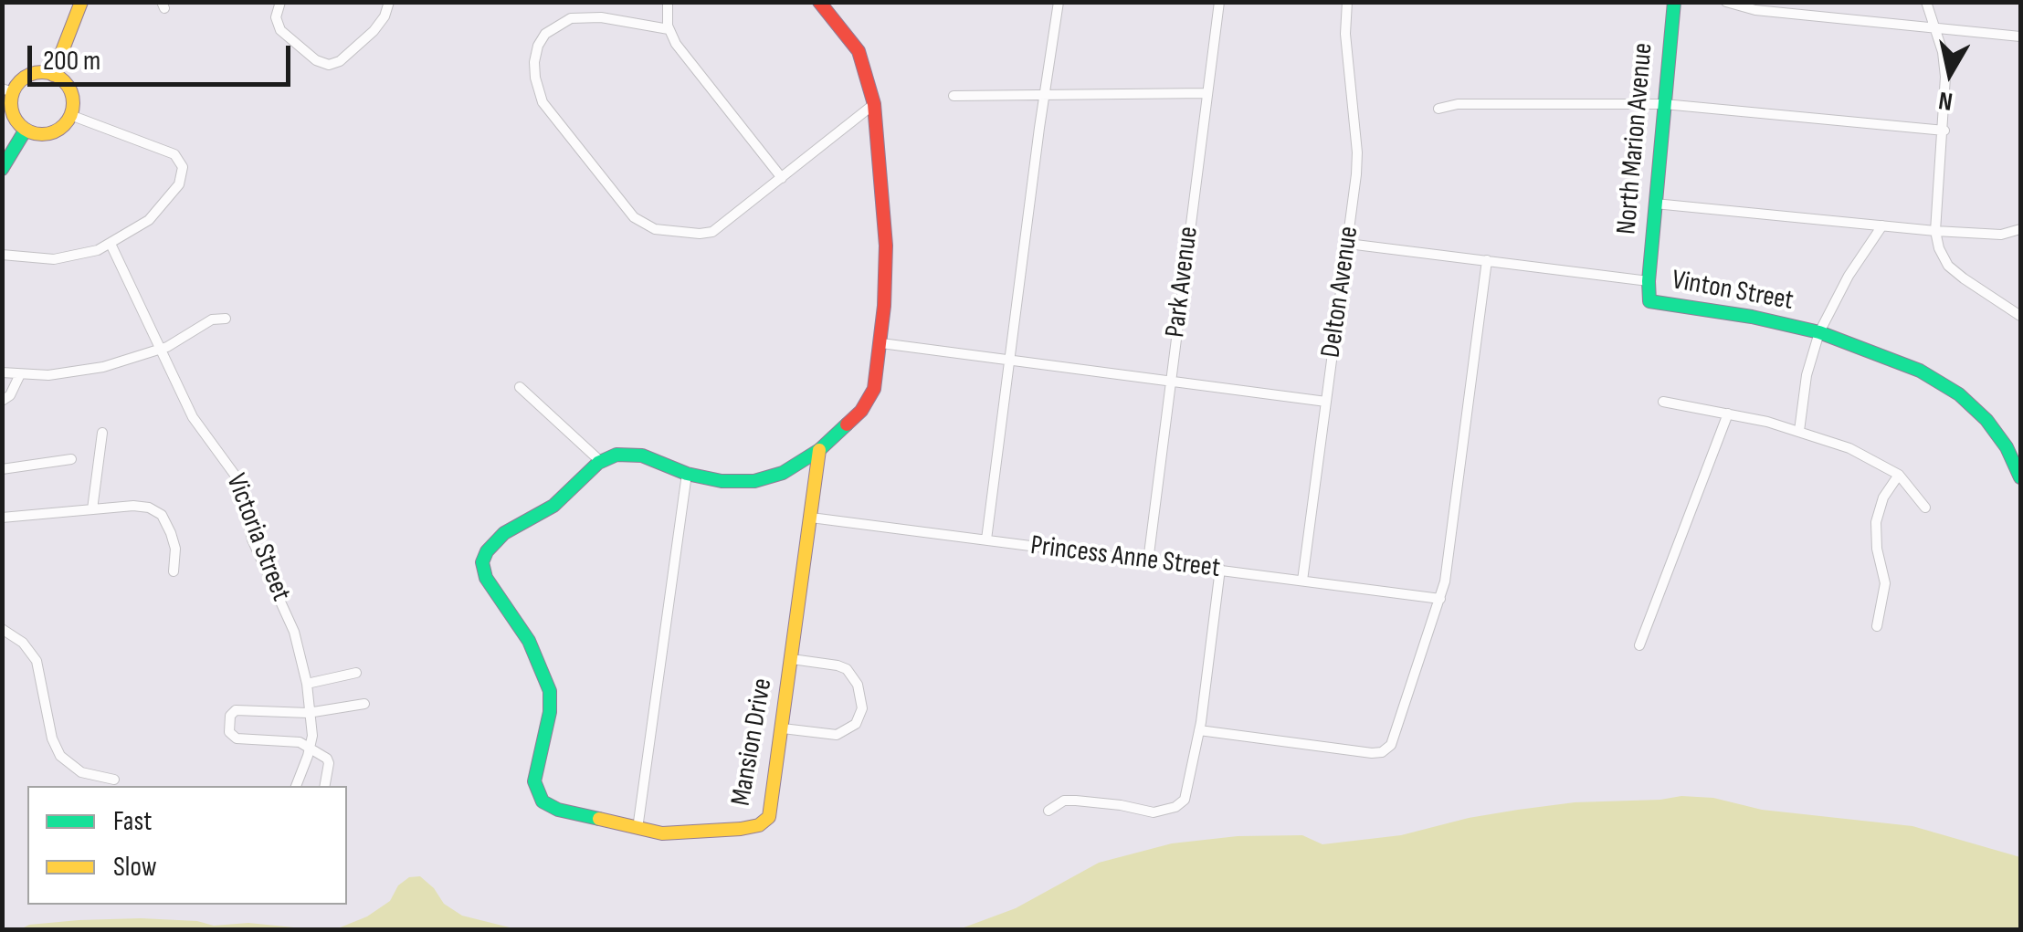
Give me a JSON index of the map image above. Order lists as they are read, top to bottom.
{
  "streets": {
    "street": [
      "North Marion Avenue",
      "Park Avenue",
      "Vinton Street",
      "Delton Avenue",
      "Victoria Street",
      "Princess Anne Street",
      "Mansion Drive"
    ]
  },
  "crossings": [
    ["North Marion Avenue", "Vinton Street"],
    ["Park Avenue", "Princess Anne Street"],
    ["Vinton Street", "Delton Avenue"],
    ["Delton Avenue", "Princess Anne Street"],
    ["Princess Anne Street", "Mansion Drive"]
  ],
  "legend": ["Fast", "Slow"],
  "scale_bar": "200 m",
  "north": "bottom"
}
